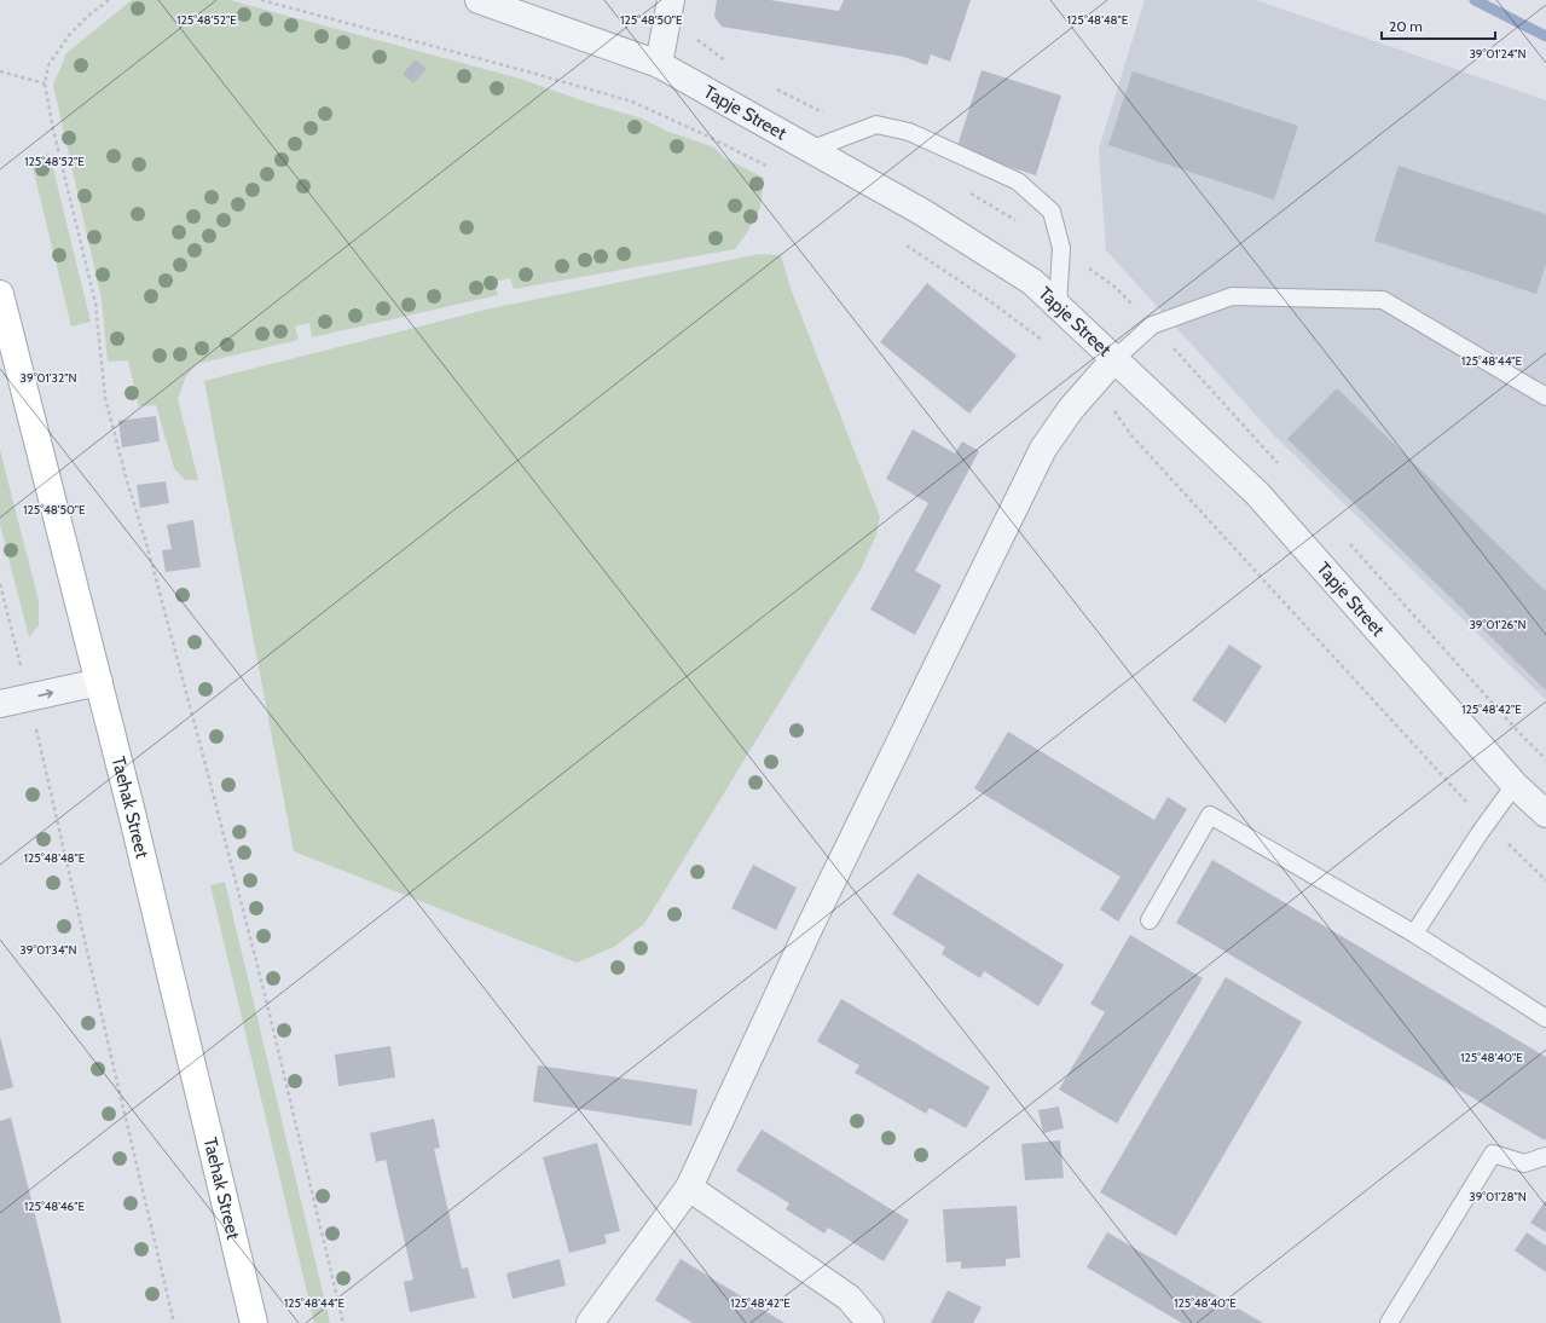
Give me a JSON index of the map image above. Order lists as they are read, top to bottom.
{
  "streets": {
    "main road": ["Taehak Street"],
    "street": ["Tapje Street"]
  },
  "scale_bar": "20 m",
  "coordinates": [
    "125°48'52\"E",
    "125°48'50\"E",
    "125°48'48\"E",
    "39°01'24\"N",
    "125°48'44\"E",
    "39°01'32\"N",
    "39°01'26\"N",
    "125°48'42\"E",
    "39°01'34\"N",
    "125°48'40\"E",
    "39°01'28\"N",
    "125°48'46\"E"
  ]
}
